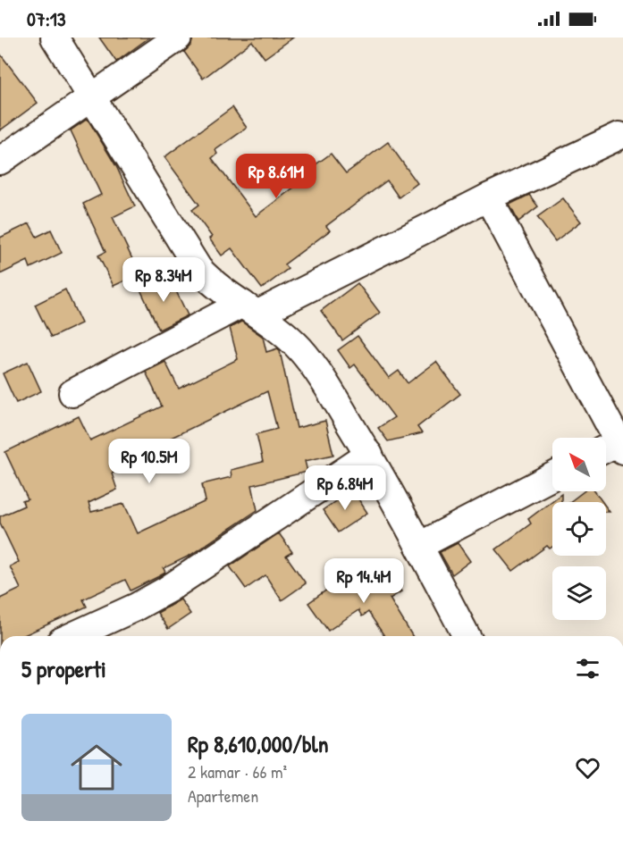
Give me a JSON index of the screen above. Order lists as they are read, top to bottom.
{
  "north": "top left",
  "page": {
    "status": "07:13",
    "price": [
      "Rp 8.61M",
      "Rp 8.34M",
      "Rp 10.5M",
      "Rp 6.84M",
      "Rp 14.4M"
    ],
    "heading": "5 properti",
    "list": [
      {
        "name": "Rp 8,610,000/bln",
        "note": "2 kamar · 66 m² · Apartemen"
      }
    ]
  }
}
